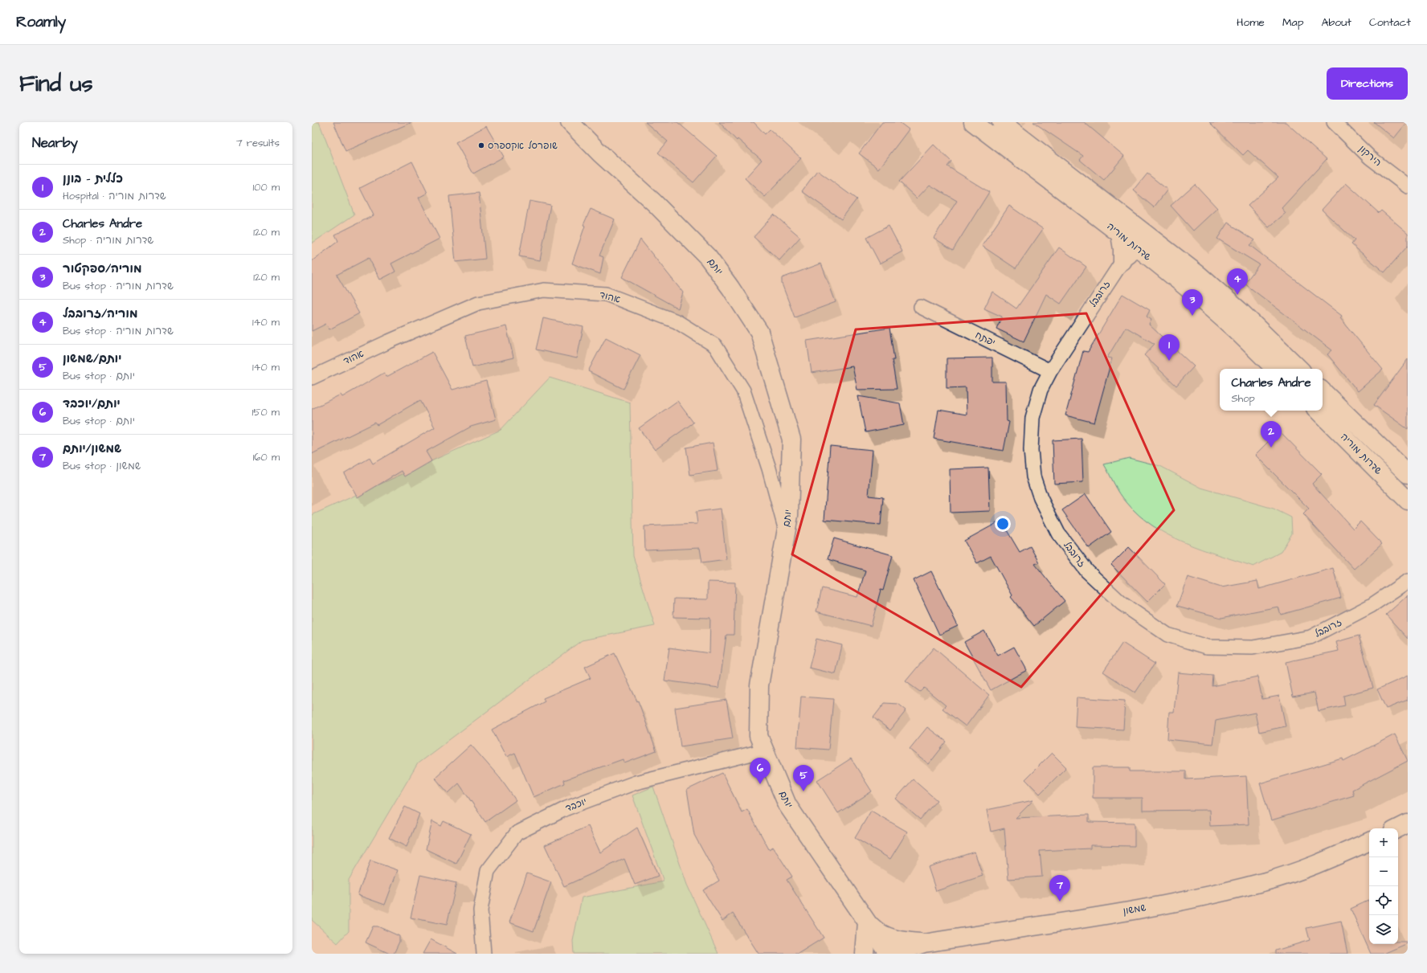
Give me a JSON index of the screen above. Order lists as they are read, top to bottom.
{
  "streets": {
    "street": [
      "הירקון",
      "שדרות מוריה",
      "יותם",
      "זרובבל",
      "אהוד",
      "יפתח",
      "יוכבד",
      "שמשון"
    ]
  },
  "crossings": [
    ["שדרות מוריה", "זרובבל"],
    ["יותם", "אהוד"],
    ["יותם", "יוכבד"],
    ["זרובבל", "יפתח"]
  ],
  "places": ["שופרסל אקספרס"],
  "page": {
    "header": "Roamly",
    "nav": [
      "Home",
      "Map",
      "About",
      "Contact"
    ],
    "buttons": "Directions",
    "title": "Find us",
    "heading": ["Nearby", "7 results"],
    "list": [
      {
        "mark": "1",
        "name": "כללית - בונן",
        "note": "Hospital · שדרות מוריה",
        "value": "100 m"
      },
      {
        "mark": "2",
        "name": "Charles Andre",
        "note": "Shop · שדרות מוריה",
        "value": "120 m"
      },
      {
        "mark": "3",
        "name": "מוריה/ספקטור",
        "note": "Bus stop · שדרות מוריה",
        "value": "120 m"
      },
      {
        "mark": "4",
        "name": "מוריה/זרובבל",
        "note": "Bus stop · שדרות מוריה",
        "value": "140 m"
      },
      {
        "mark": "5",
        "name": "יותם/שמשון",
        "note": "Bus stop · יותם",
        "value": "140 m"
      },
      {
        "mark": "6",
        "name": "יותם/יוכבד",
        "note": "Bus stop · יותם",
        "value": "150 m"
      },
      {
        "mark": "7",
        "name": "שמשון/יותם",
        "note": "Bus stop · שמשון",
        "value": "160 m"
      }
    ],
    "pins": [
      "4",
      "3",
      "1",
      "2",
      "6",
      "5",
      "7"
    ],
    "popup": ["Charles Andre", "Shop"],
    "map_buttons": ["+", "−"]
  }
}
